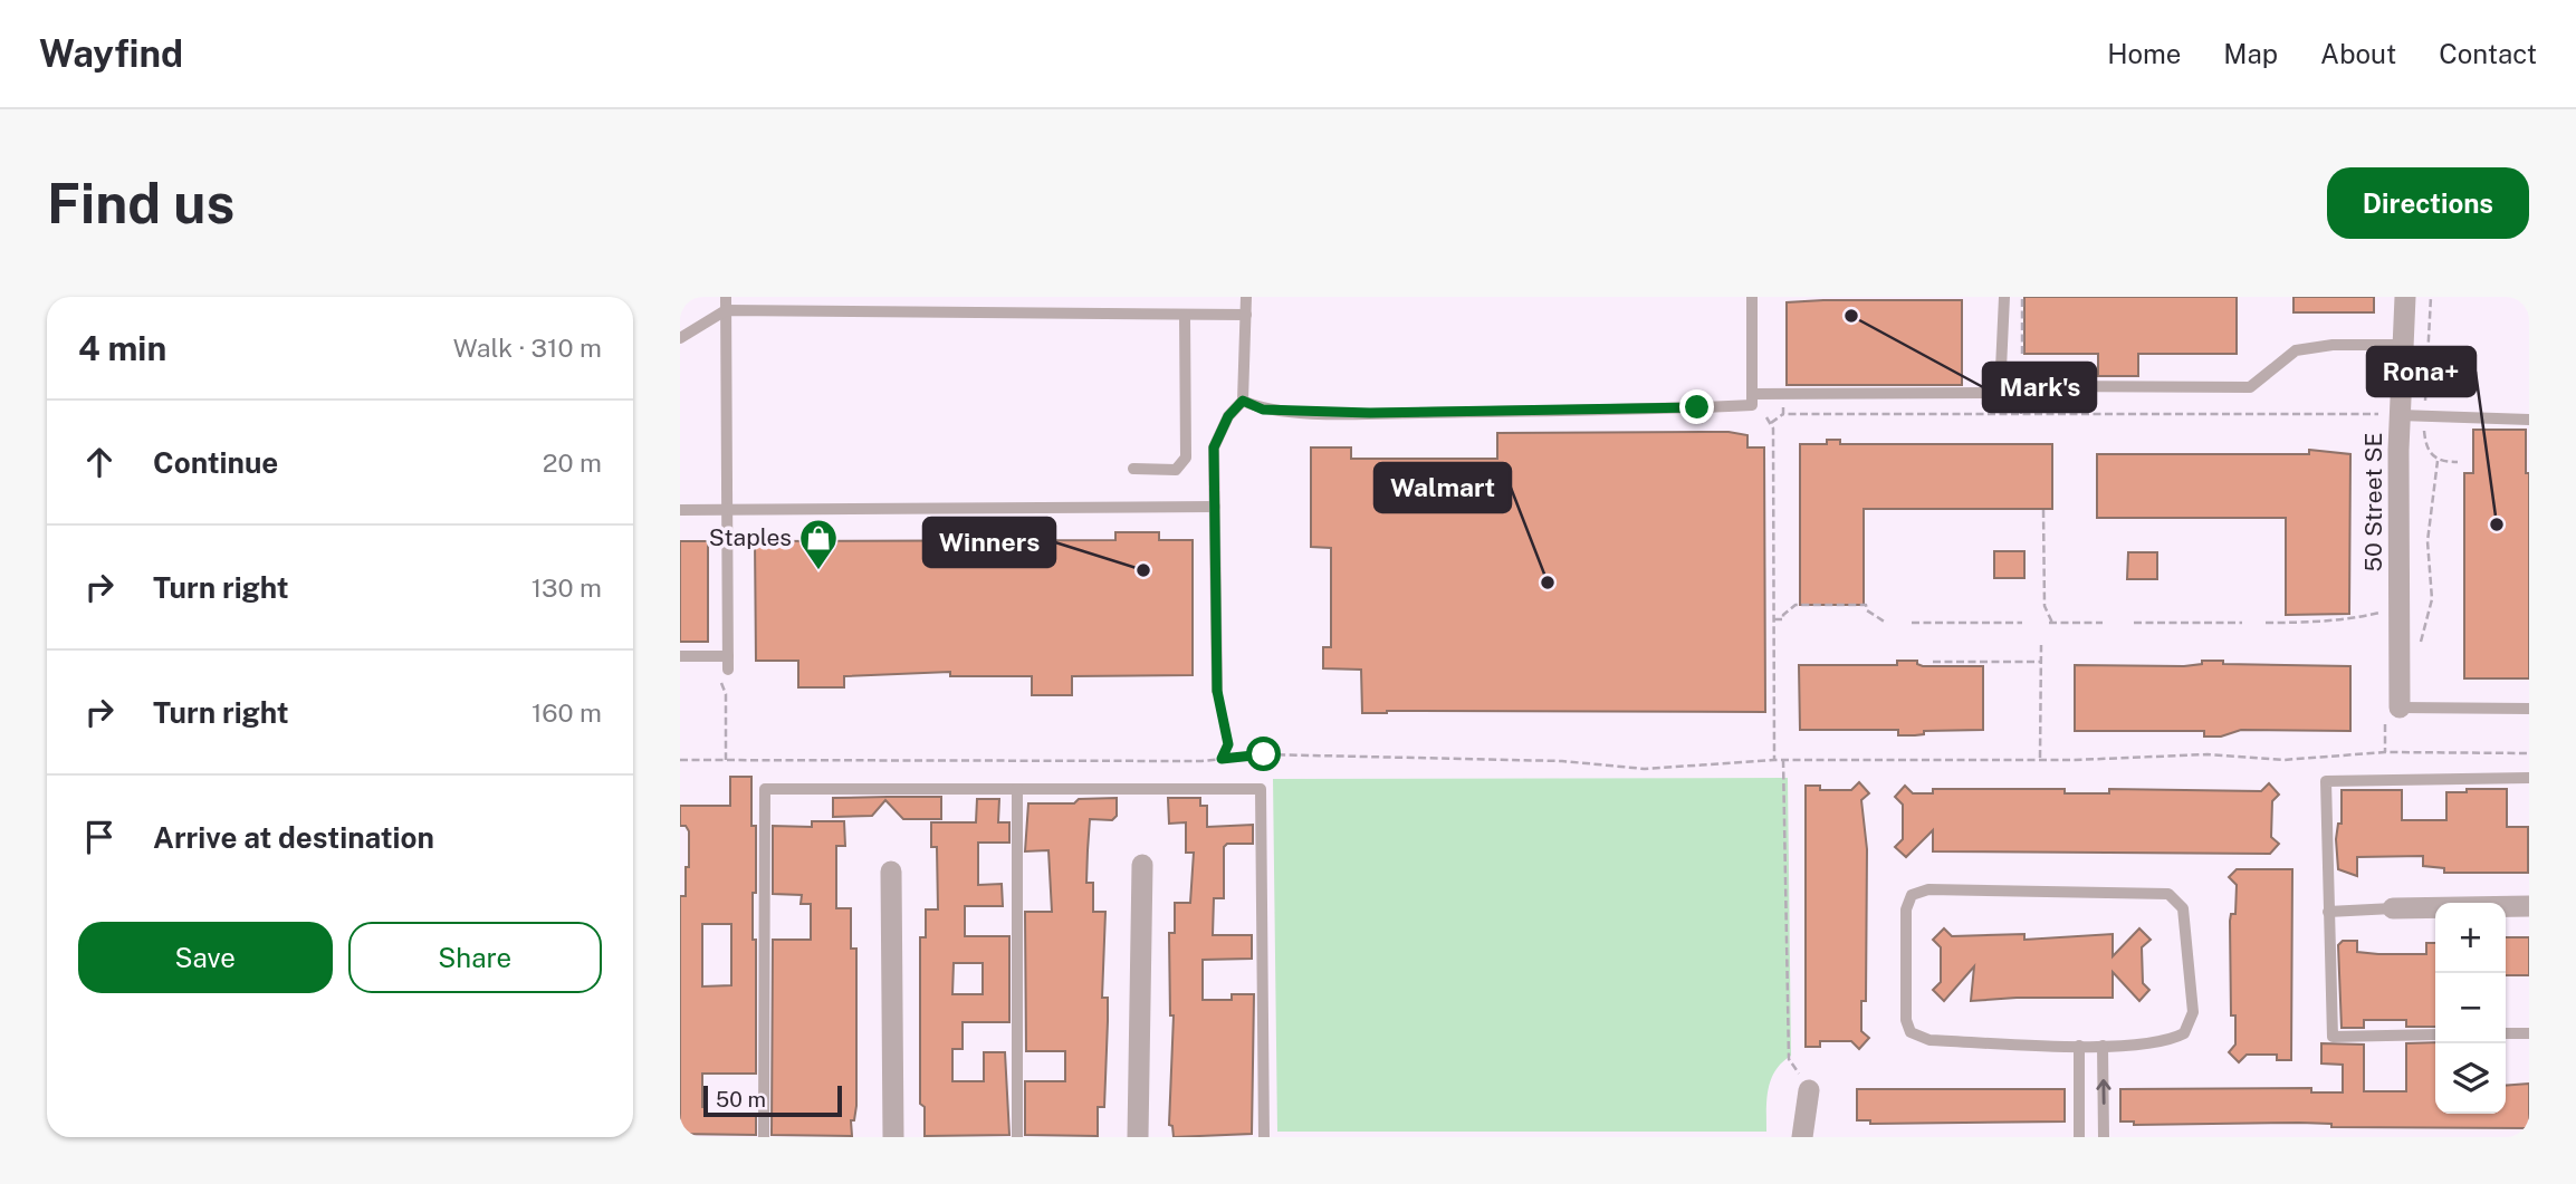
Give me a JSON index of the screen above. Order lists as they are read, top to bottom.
{
  "streets": {
    "street": ["50 Street SE"]
  },
  "places": {
    "other": [
      "Mark's",
      "Rona+",
      "Winners",
      "Walmart"
    ],
    "shop": ["Staples"]
  },
  "scale_bar": "50 m",
  "page": {
    "header": "Wayfind",
    "nav": [
      "Home",
      "Map",
      "About",
      "Contact"
    ],
    "buttons": [
      "Directions",
      ["Save", "Share"]
    ],
    "title": "Find us",
    "heading": ["4 min", "Walk · 310 m"],
    "list": [
      ["Continue", "20 m"],
      ["Turn right", "130 m"],
      ["Turn right", "160 m"],
      "Arrive at destination"
    ],
    "map_buttons": ["+", "−"],
    "scale": "50 m"
  }
}
